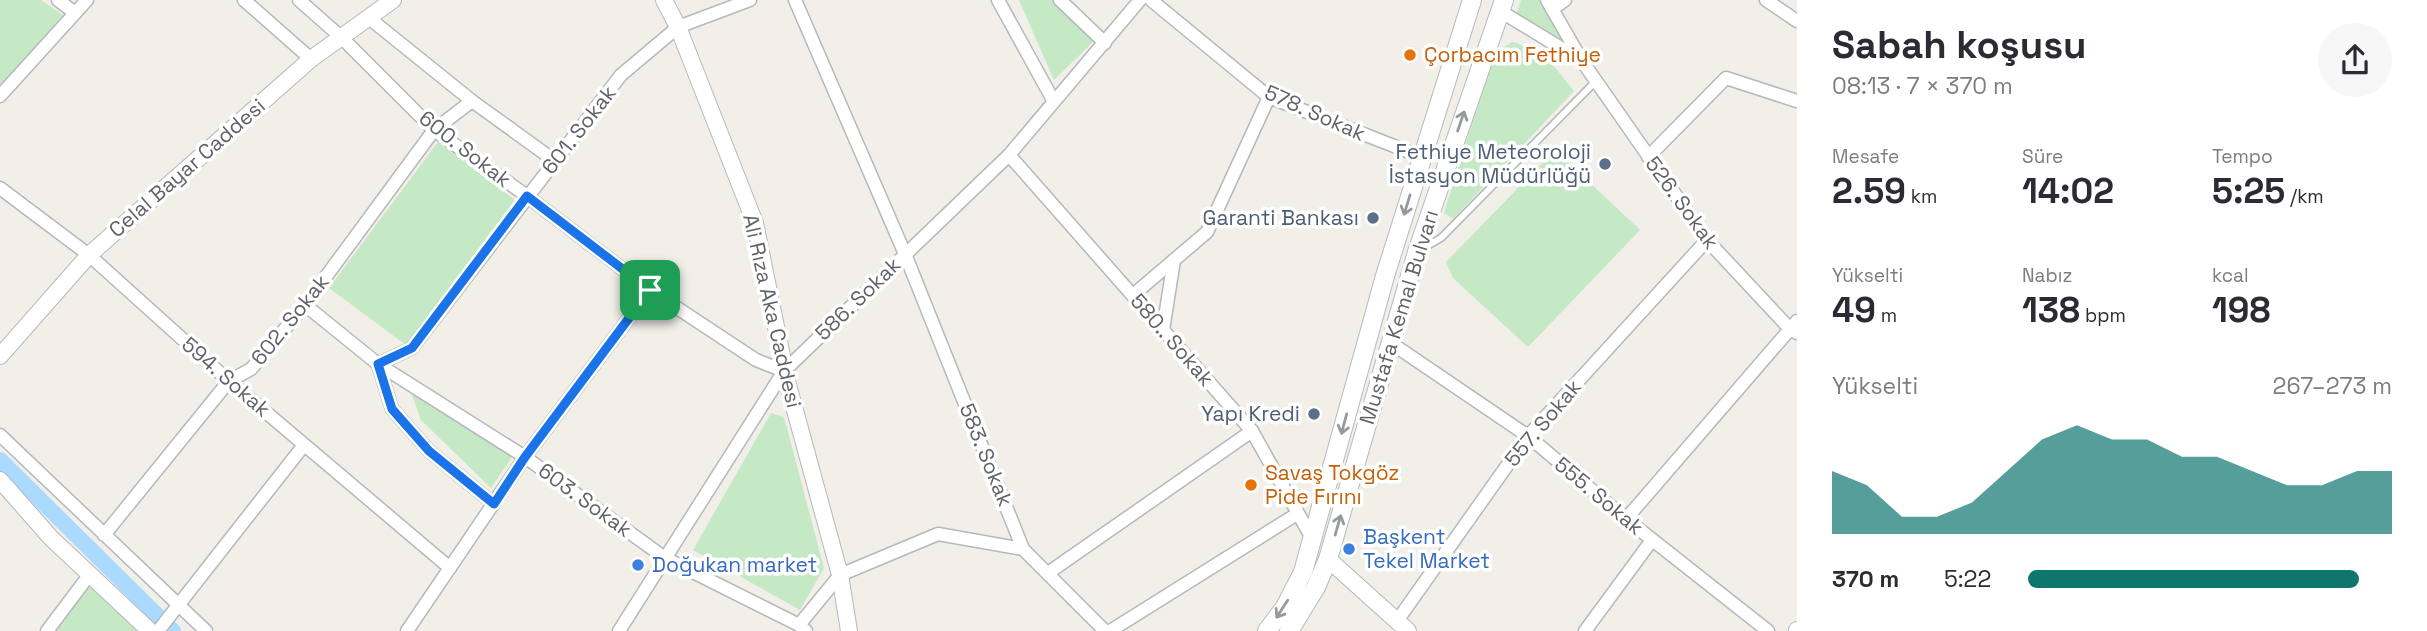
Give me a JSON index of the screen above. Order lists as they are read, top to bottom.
{
  "streets": {
    "main road": ["Mustafa Kemal Bulvarı"],
    "street": [
      "578. Sokak",
      "601. Sokak",
      "600. Sokak",
      "Celal Bayar Caddesi",
      "526. Sokak",
      "586. Sokak",
      "Ali Rıza Aka Caddesi",
      "602. Sokak",
      "580.. Sokak",
      "594. Sokak",
      "557. Sokak",
      "583. Sokak",
      "555. Sokak",
      "603. Sokak"
    ]
  },
  "crossings": [
    ["578. Sokak", "Mustafa Kemal Bulvarı"],
    ["601. Sokak", "600. Sokak"],
    ["601. Sokak", "Ali Rıza Aka Caddesi"],
    ["601. Sokak", "603. Sokak"],
    ["600. Sokak", "Celal Bayar Caddesi"],
    ["600. Sokak", "586. Sokak"],
    ["600. Sokak", "Ali Rıza Aka Caddesi"],
    ["600. Sokak", "602. Sokak"],
    ["Celal Bayar Caddesi", "594. Sokak"],
    ["526. Sokak", "557. Sokak"],
    ["586. Sokak", "Ali Rıza Aka Caddesi"],
    ["586. Sokak", "580.. Sokak"],
    ["586. Sokak", "583. Sokak"],
    ["586. Sokak", "603. Sokak"],
    ["Mustafa Kemal Bulvarı", "580.. Sokak"],
    ["Mustafa Kemal Bulvarı", "555. Sokak"],
    ["602. Sokak", "594. Sokak"],
    ["602. Sokak", "603. Sokak"],
    ["557. Sokak", "555. Sokak"]
  ],
  "places": [
    "Çorbacım Fethiye",
    "Fethiye Meteoroloji İstasyon Müdürlüğü",
    "Garanti Bankası",
    "Yapı Kredi",
    "Savaş Tokgöz Pide Fırını",
    "Başkent Tekel Market",
    "Doğukan market"
  ],
  "page": {
    "heading": ["Sabah koşusu", "08:13 · 7 × 370 m"],
    "stats": [
      ["Mesafe", "2.59 km"],
      ["Süre", "14:02"],
      ["Tempo", "5:25 /km"],
      ["Yükselti", "49 m"],
      ["Nabız", "138 bpm"],
      ["kcal", "198"]
    ],
    "chart": ["Yükselti", "267–273 m"],
    "list": [
      {
        "name": "370 m",
        "note": "5:22"
      }
    ]
  }
}
